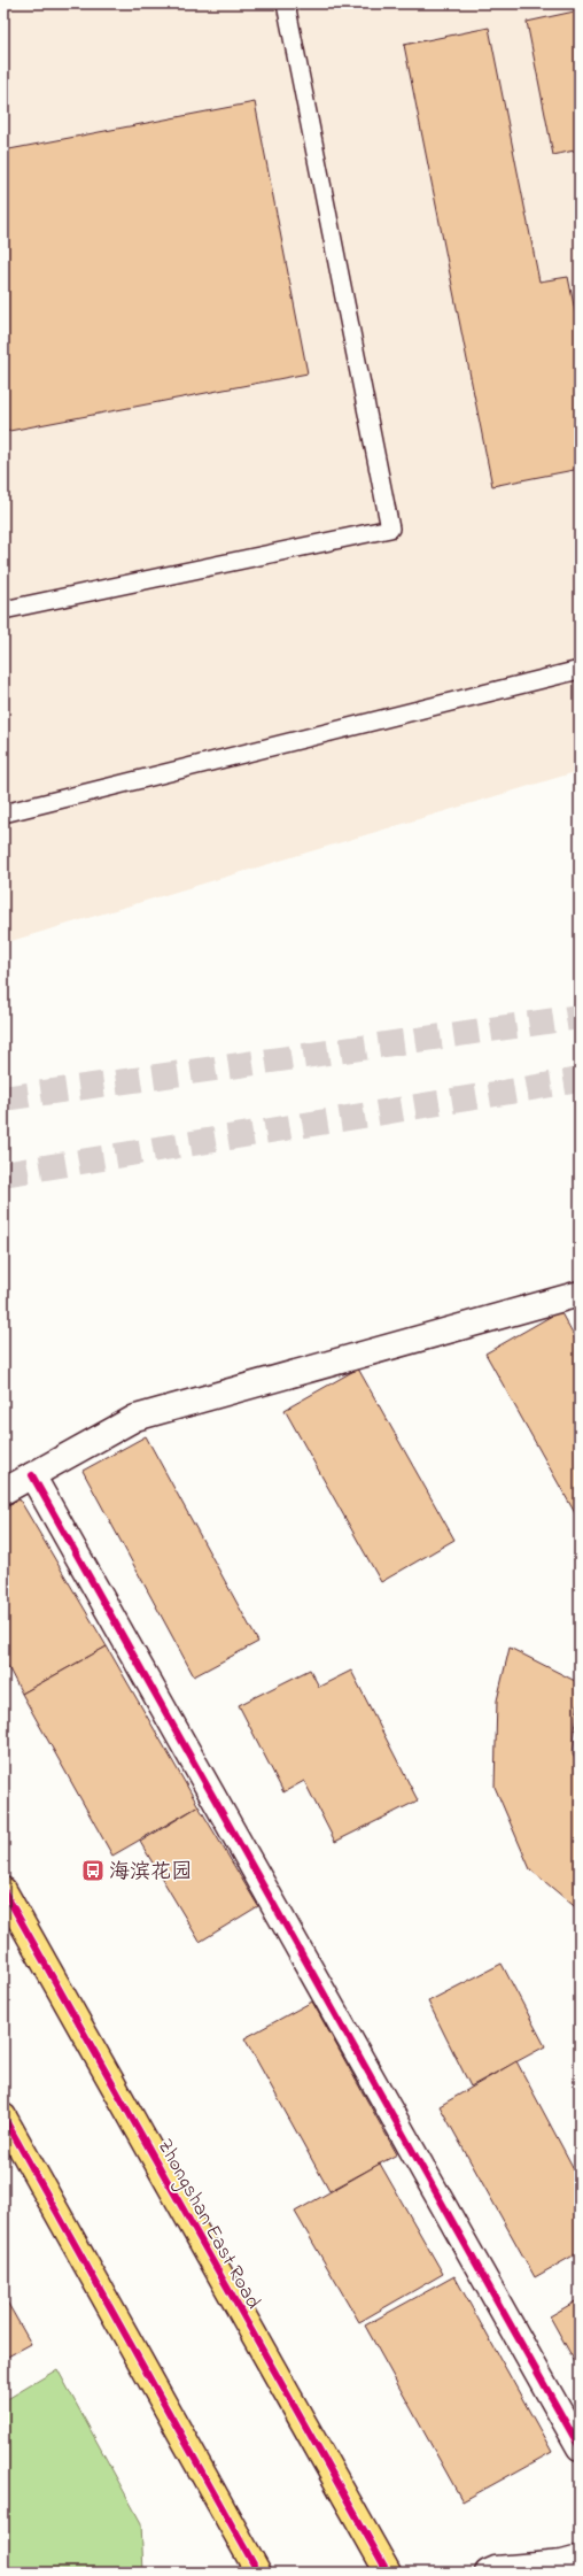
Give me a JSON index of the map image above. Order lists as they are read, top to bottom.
{
  "streets": {
    "main road": ["Zhongshan East Road"]
  },
  "places": {
    "bus stop": ["海滨花园"]
  }
}
